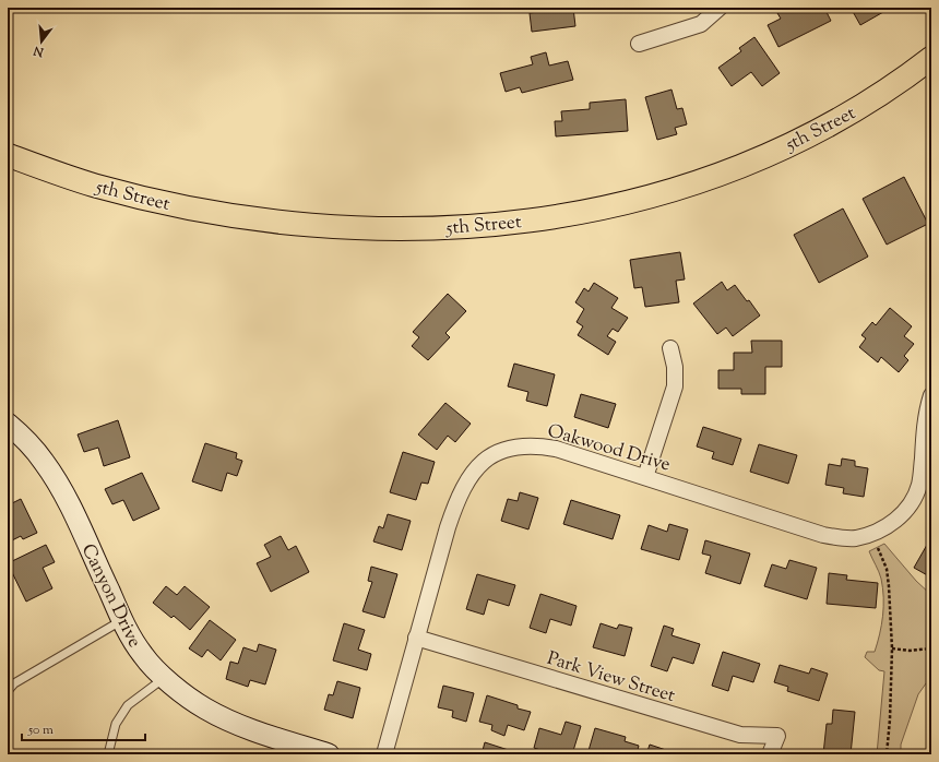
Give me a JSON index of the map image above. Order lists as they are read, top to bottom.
{
  "streets": {
    "main road": ["5th Street"],
    "street": ["Oakwood Drive", "Canyon Drive", "Park View Street"]
  },
  "crossings": [
    ["Oakwood Drive", "Park View Street"]
  ],
  "scale_bar": "50 m",
  "north": "bottom"
}
